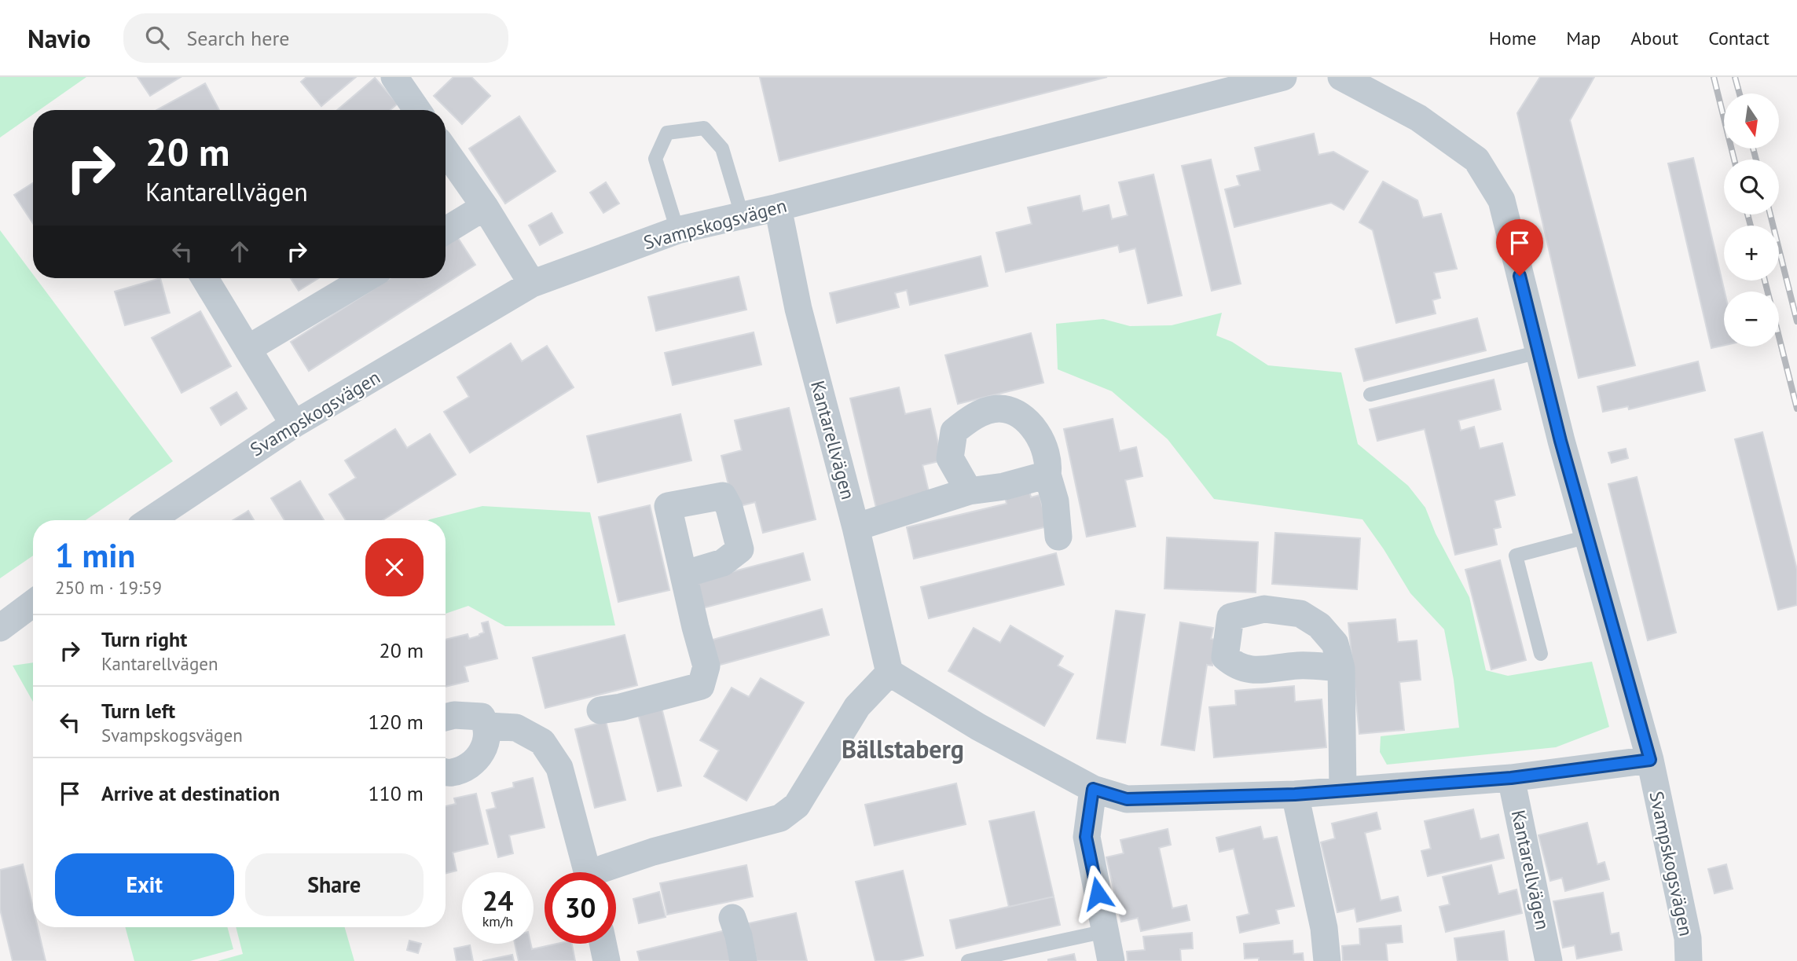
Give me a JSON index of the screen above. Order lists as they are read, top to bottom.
{
  "streets": {
    "street": ["Svampskogsvägen", "Kantarellvägen"]
  },
  "crossings": [
    ["Svampskogsvägen", "Kantarellvägen"]
  ],
  "districts": ["Bällstaberg"],
  "north": "bottom",
  "page": {
    "header": "Navio",
    "search": "Search here",
    "nav": [
      "Home",
      "Map",
      "About",
      "Contact"
    ],
    "map_buttons": ["+", "−"],
    "turn": ["20 m", "Kantarellvägen"],
    "heading": ["1 min", "250 m · 19:59"],
    "list": [
      {
        "name": "Turn right",
        "note": "Kantarellvägen",
        "value": "20 m"
      },
      {
        "name": "Turn left",
        "note": "Svampskogsvägen",
        "value": "120 m"
      },
      {
        "name": "Arrive at destination",
        "value": "110 m"
      }
    ],
    "buttons": ["Exit", "Share"],
    "speed": "24 km/h",
    "limit": "30"
  }
}
